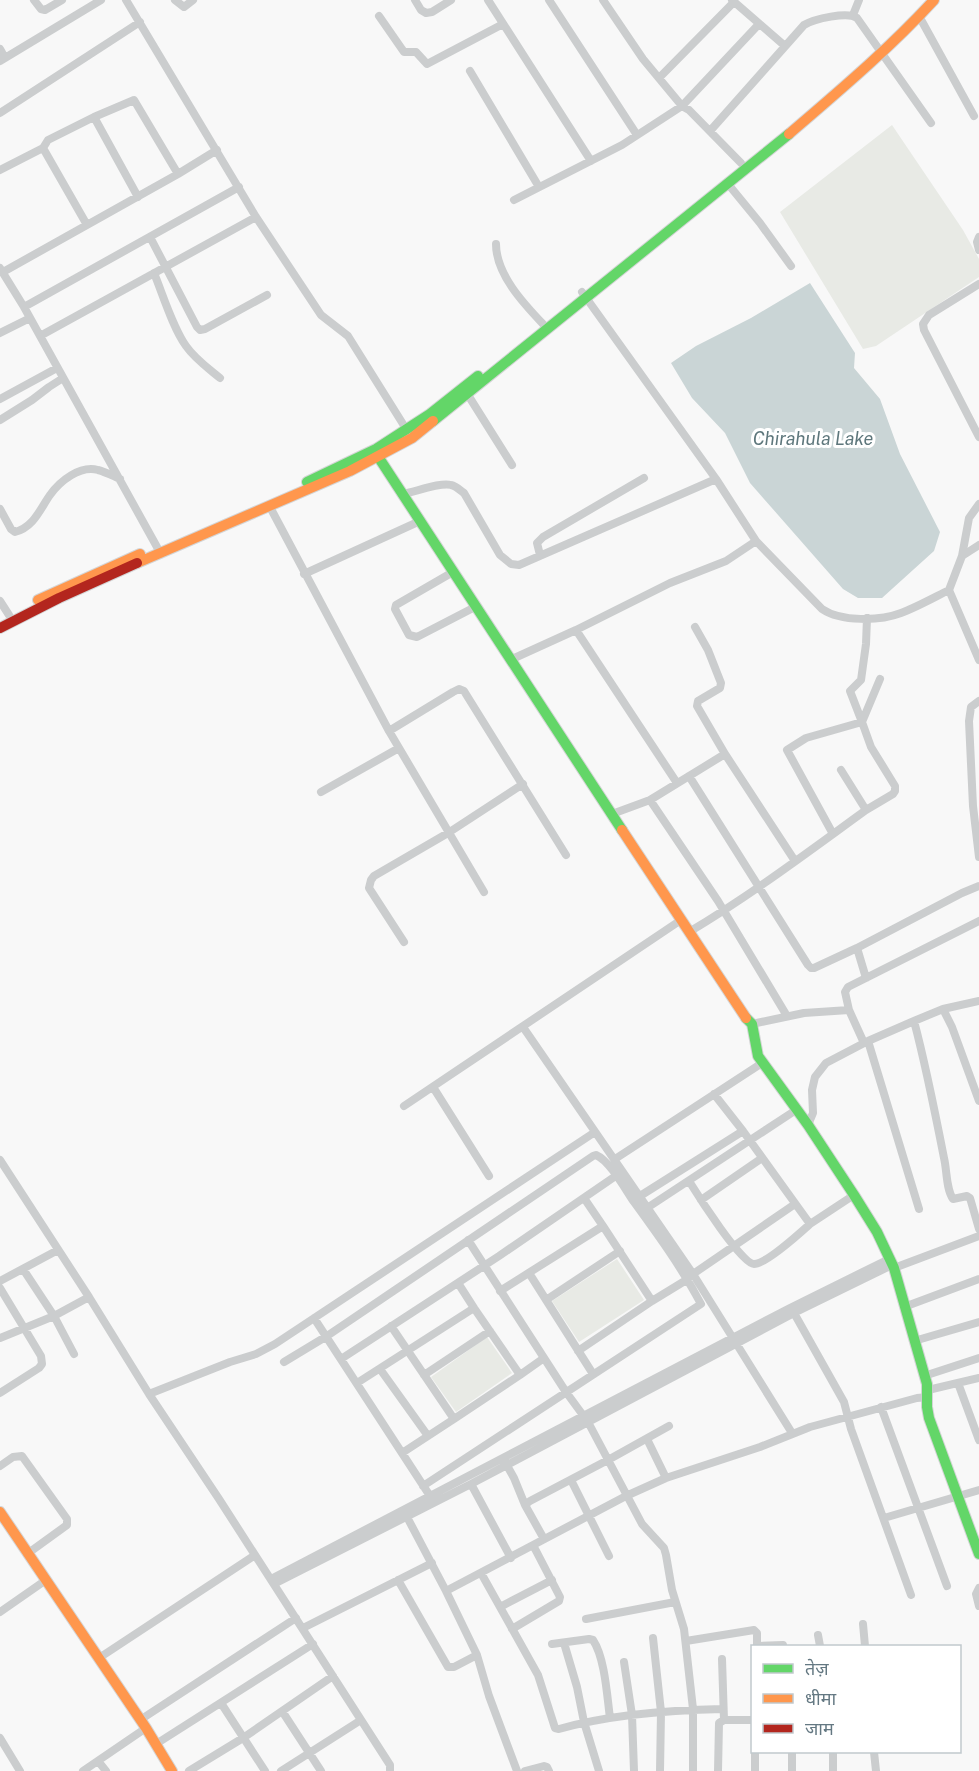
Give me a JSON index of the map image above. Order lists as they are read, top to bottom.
{
  "water": ["Chirahula Lake"],
  "legend": ["तेज़", "धीमा", "जाम"]
}
